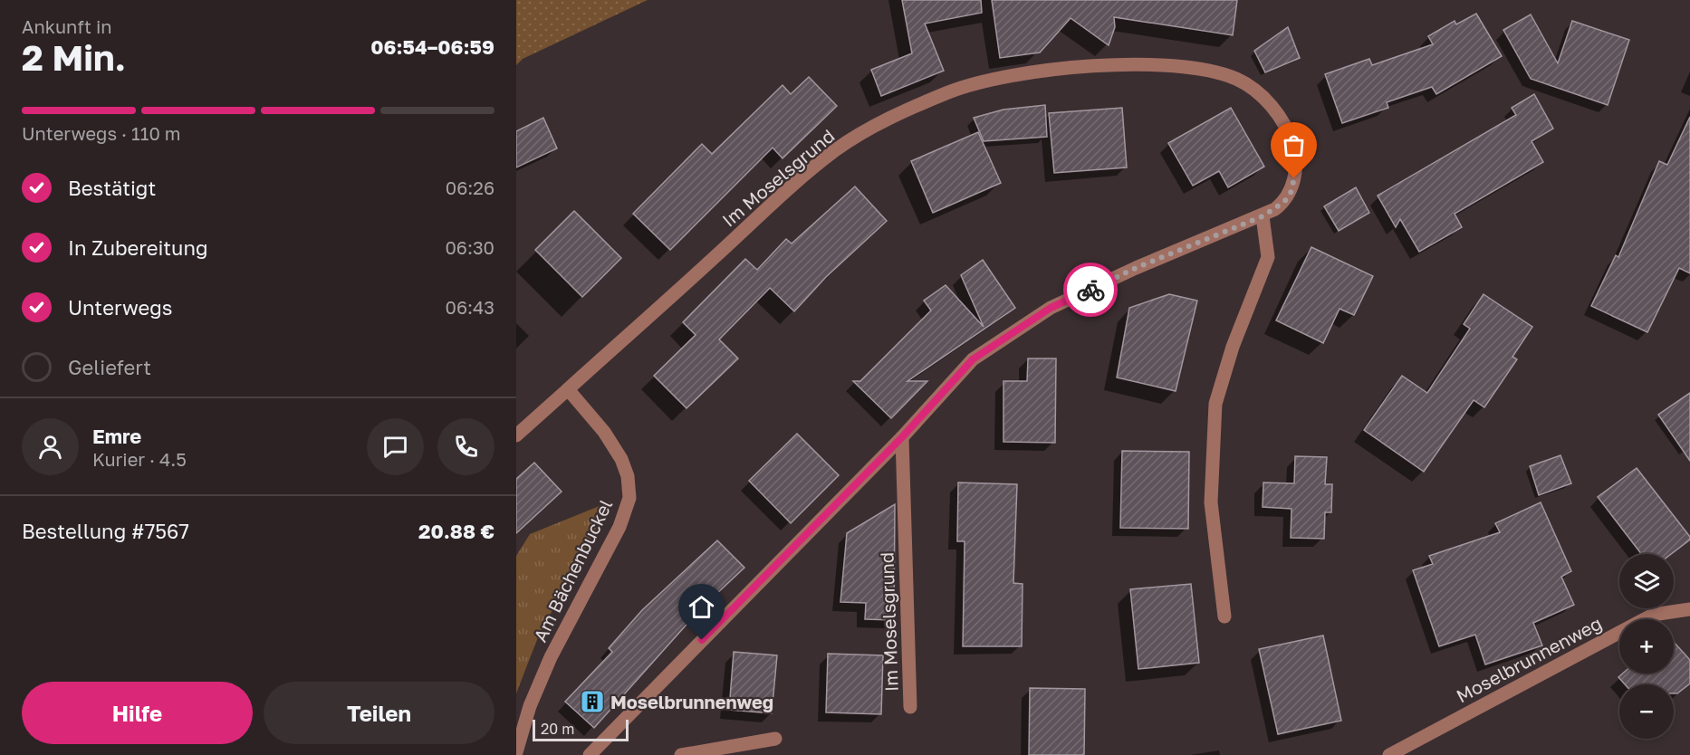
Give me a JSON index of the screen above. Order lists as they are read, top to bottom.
{
  "streets": {
    "street": ["Im Moselsgrund", "Am Bächenbuckel", "Moselbrunnenweg"]
  },
  "crossings": [
    ["Im Moselsgrund", "Am Bächenbuckel"]
  ],
  "places": {
    "building": ["Moselbrunnenweg"]
  },
  "scale_bar": "20 m",
  "page": {
    "heading": ["2 Min.", "Ankunft in", "06:54–06:59"],
    "panel": [
      "Emre",
      "Kurier · 4.5",
      "Bestellung #7567",
      "20.88 €"
    ],
    "bar": "Unterwegs · 110 m",
    "list": [
      ["Bestätigt", "06:26"],
      ["In Zubereitung", "06:30"],
      ["Unterwegs", "06:43"],
      "Geliefert"
    ],
    "map_buttons": ["+", "−"],
    "buttons": ["Hilfe", "Teilen"],
    "scale": "20 m"
  }
}
